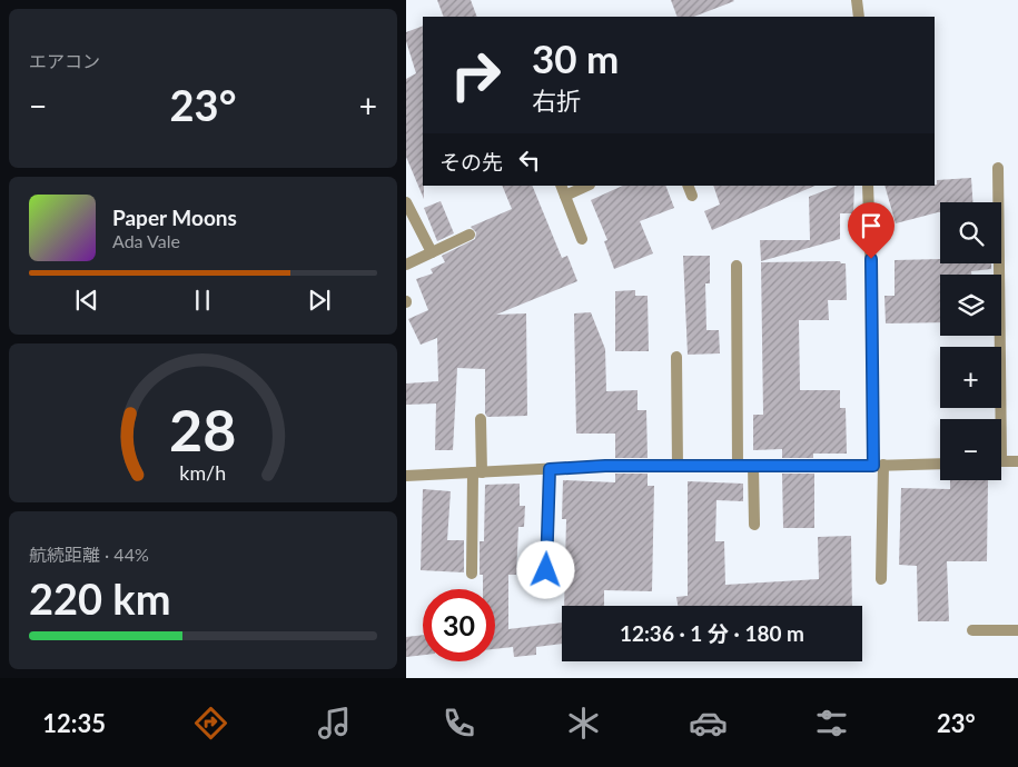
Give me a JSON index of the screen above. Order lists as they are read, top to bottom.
{
  "page": {
    "tile": [
      "エアコン",
      ["航続距離 · 44%", "220 km"]
    ],
    "turn": ["30 m", "右折"],
    "heat": ["−", "23°", "+"],
    "then": "その先",
    "song": ["Paper Moons", "Ada Vale"],
    "map_buttons": ["+", "−"],
    "limit": "30",
    "trip": "12:36 · 1 分 · 180 m",
    "tabs": ["12:35", "23°"],
    "gauge": ["28", "km/h"]
  }
}
